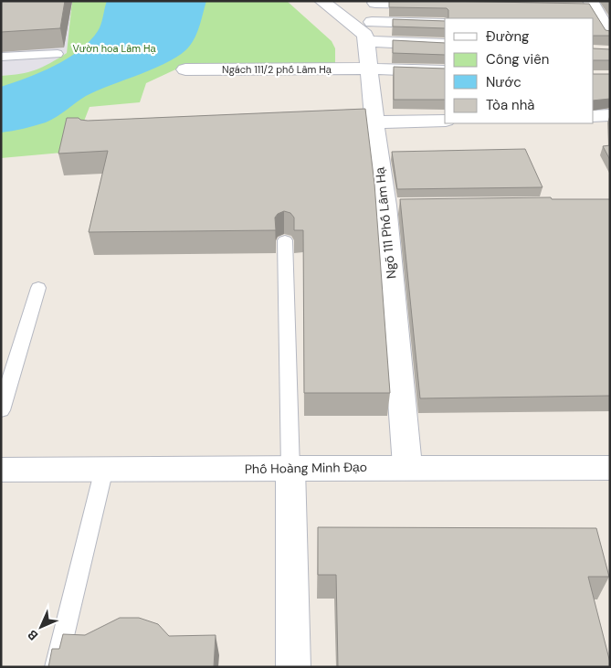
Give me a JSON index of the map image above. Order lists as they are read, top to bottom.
{
  "streets": {
    "street": ["Ngách 111/2 phố Lâm Hạ", "Ngõ 111 Phố Lâm Hạ", "Phố Hoàng Minh Đạo"]
  },
  "crossings": [
    ["Ngách 111/2 phố Lâm Hạ", "Ngõ 111 Phố Lâm Hạ"],
    ["Ngõ 111 Phố Lâm Hạ", "Phố Hoàng Minh Đạo"]
  ],
  "parks": ["Vườn hoa Lâm Hạ"],
  "legend": [
    "Đường",
    "Công viên",
    "Nước",
    "Tòa nhà"
  ],
  "north": "bottom left"
}
